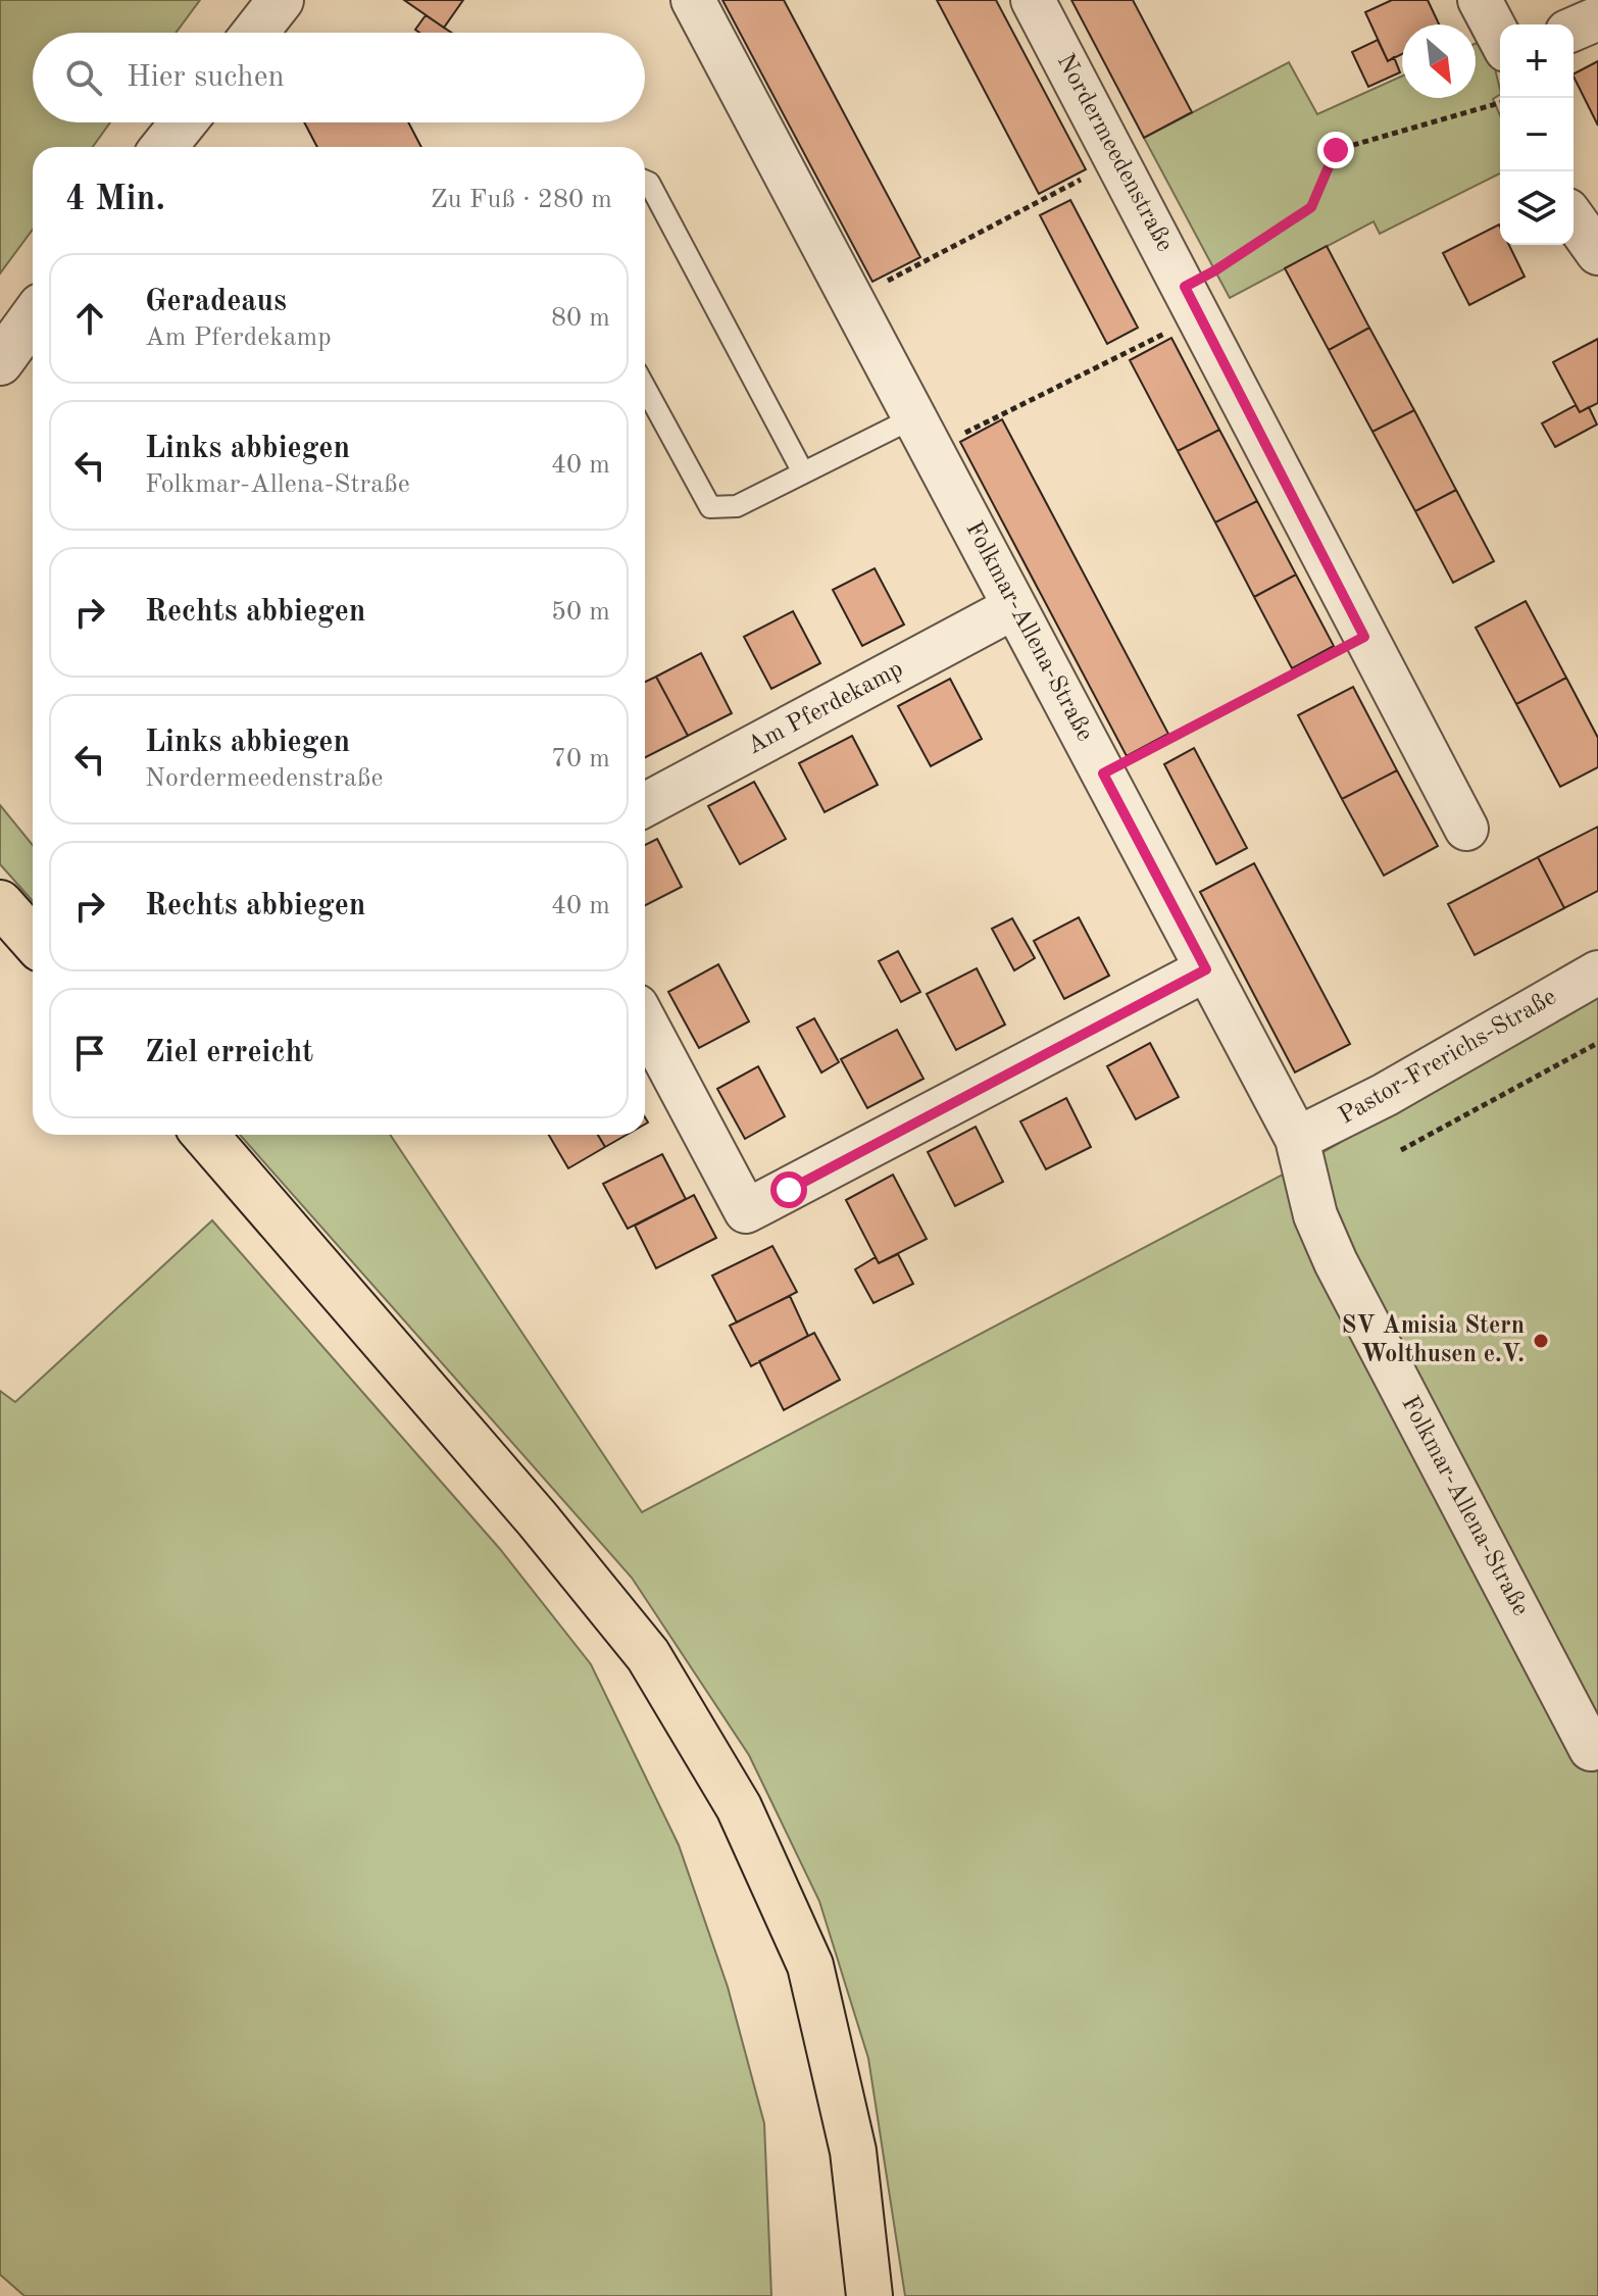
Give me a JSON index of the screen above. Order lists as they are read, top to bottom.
{
  "streets": {
    "street": [
      "Nordermeedenstraße",
      "Folkmar-Allena-Straße",
      "Am Pferdekamp",
      "Pastor-Frerichs-Straße"
    ]
  },
  "crossings": [
    ["Folkmar-Allena-Straße", "Am Pferdekamp"],
    ["Folkmar-Allena-Straße", "Pastor-Frerichs-Straße"]
  ],
  "places": ["SV Amisia Stern Wolthusen e.V."],
  "north": "bottom right",
  "page": {
    "map_buttons": ["+", "−"],
    "search": "Hier suchen",
    "heading": ["4 Min.", "Zu Fuß · 280 m"],
    "list": [
      ["Geradeaus", "Am Pferdekamp", "80 m"],
      ["Links abbiegen", "Folkmar-Allena-Straße", "40 m"],
      ["Rechts abbiegen", "50 m"],
      ["Links abbiegen", "Nordermeedenstraße", "70 m"],
      ["Rechts abbiegen", "40 m"],
      "Ziel erreicht"
    ]
  }
}
